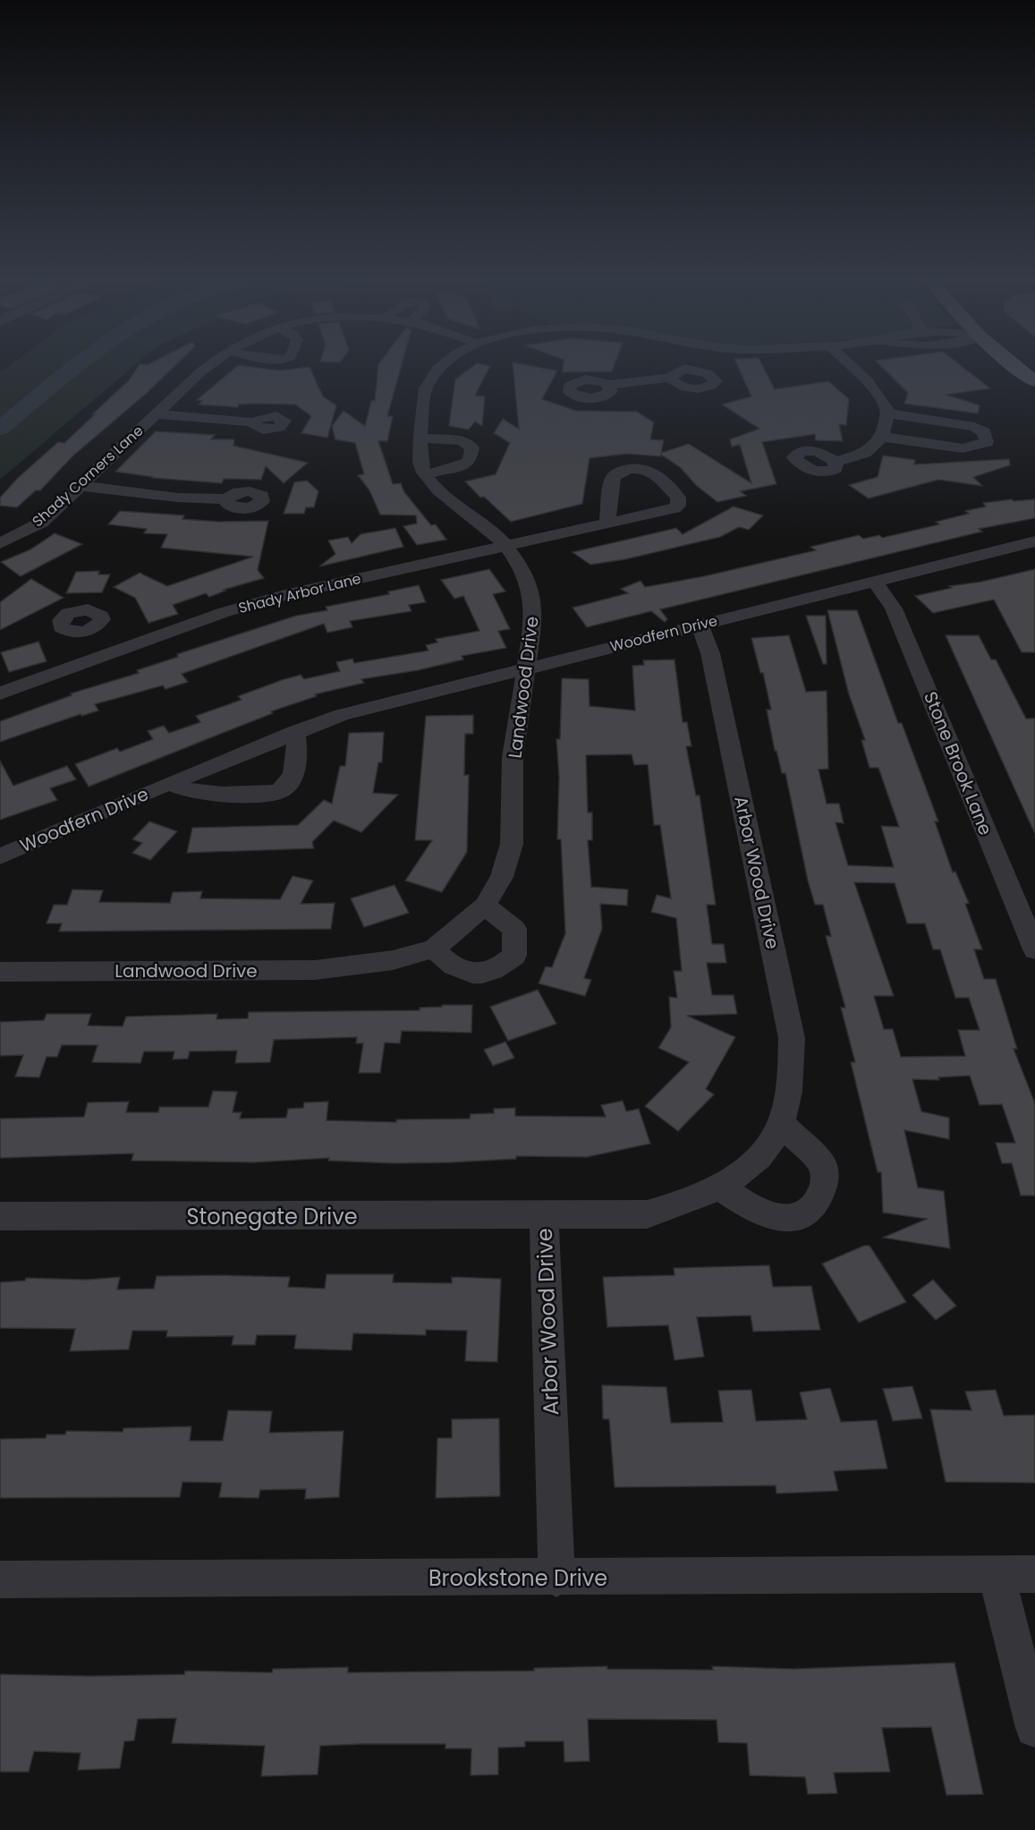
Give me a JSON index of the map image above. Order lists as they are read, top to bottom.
{
  "streets": {
    "street": [
      "Shady Corners Lane",
      "Shady Arbor Lane",
      "Woodfern Drive",
      "Landwood Drive",
      "Stone Brook Lane",
      "Arbor Wood Drive",
      "Stonegate Drive",
      "Brookstone Drive"
    ]
  },
  "crossings": [
    ["Shady Arbor Lane", "Landwood Drive"],
    ["Woodfern Drive", "Landwood Drive"],
    ["Woodfern Drive", "Stone Brook Lane"],
    ["Woodfern Drive", "Arbor Wood Drive"],
    ["Arbor Wood Drive", "Stonegate Drive"],
    ["Arbor Wood Drive", "Brookstone Drive"]
  ]
}
